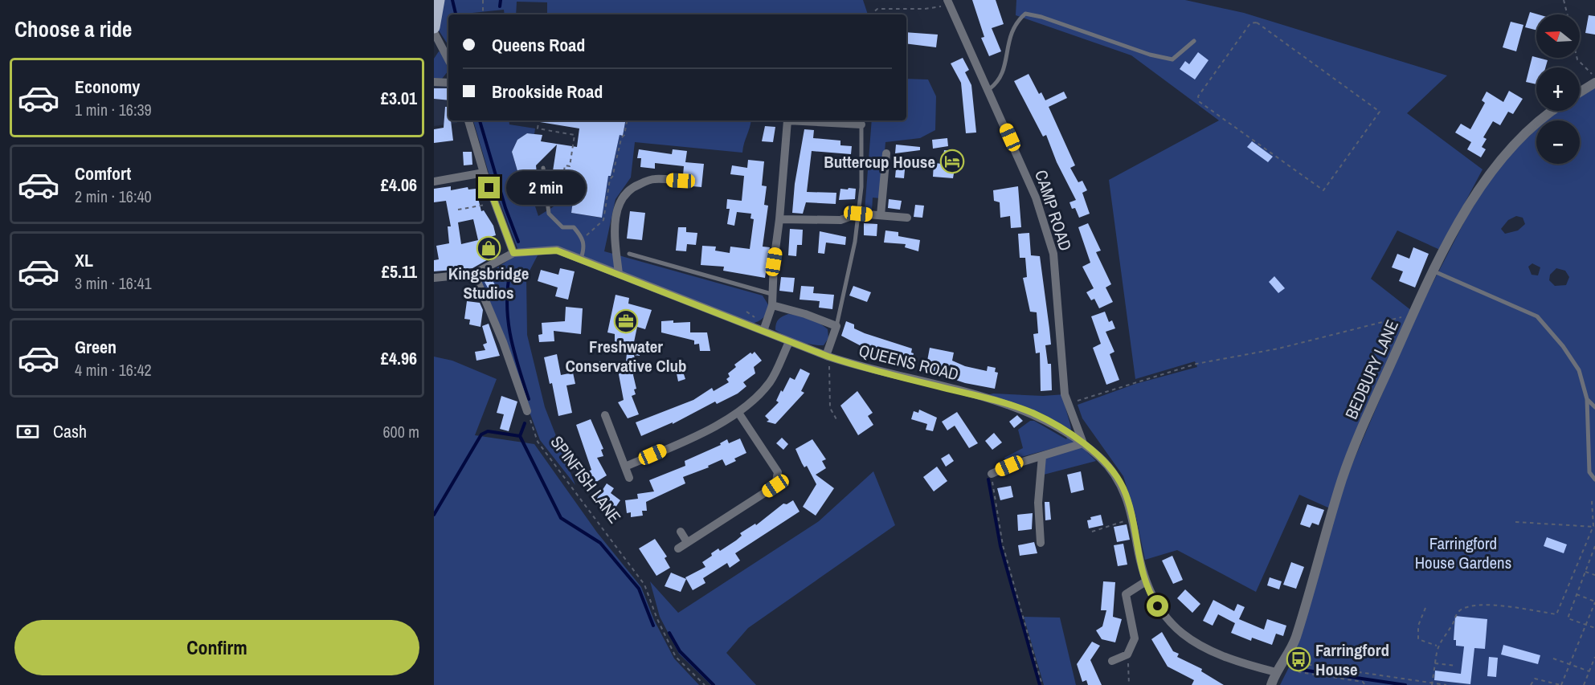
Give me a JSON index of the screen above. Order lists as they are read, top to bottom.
{
  "streets": {
    "street": ["CAMP ROAD", "QUEENS ROAD", "BEDBURY LANE"],
    "path": ["SPINFISH LANE"]
  },
  "crossings": [
    ["CAMP ROAD", "QUEENS ROAD"],
    ["QUEENS ROAD", "BEDBURY LANE"]
  ],
  "parks": ["Farringford House Gardens"],
  "places": {
    "hotel": ["Buttercup House"],
    "shop": ["Kingsbridge Studios"],
    "office": ["Freshwater Conservative Club"],
    "bus stop": ["Farringford House"]
  },
  "north": "left",
  "page": {
    "heading": "Choose a ride",
    "map_buttons": ["+", "−"],
    "banner": ["Queens Road", "Brookside Road"],
    "list": [
      {
        "name": "Economy",
        "note": "1 min · 16:39",
        "value": "£3.01"
      },
      {
        "name": "Comfort",
        "note": "2 min · 16:40",
        "value": "£4.06"
      },
      {
        "name": "XL",
        "note": "3 min · 16:41",
        "value": "£5.11"
      },
      {
        "name": "Green",
        "note": "4 min · 16:42",
        "value": "£4.96"
      }
    ],
    "bubble": "2 min",
    "pay": ["Cash", "600 m"],
    "buttons": "Confirm"
  }
}
